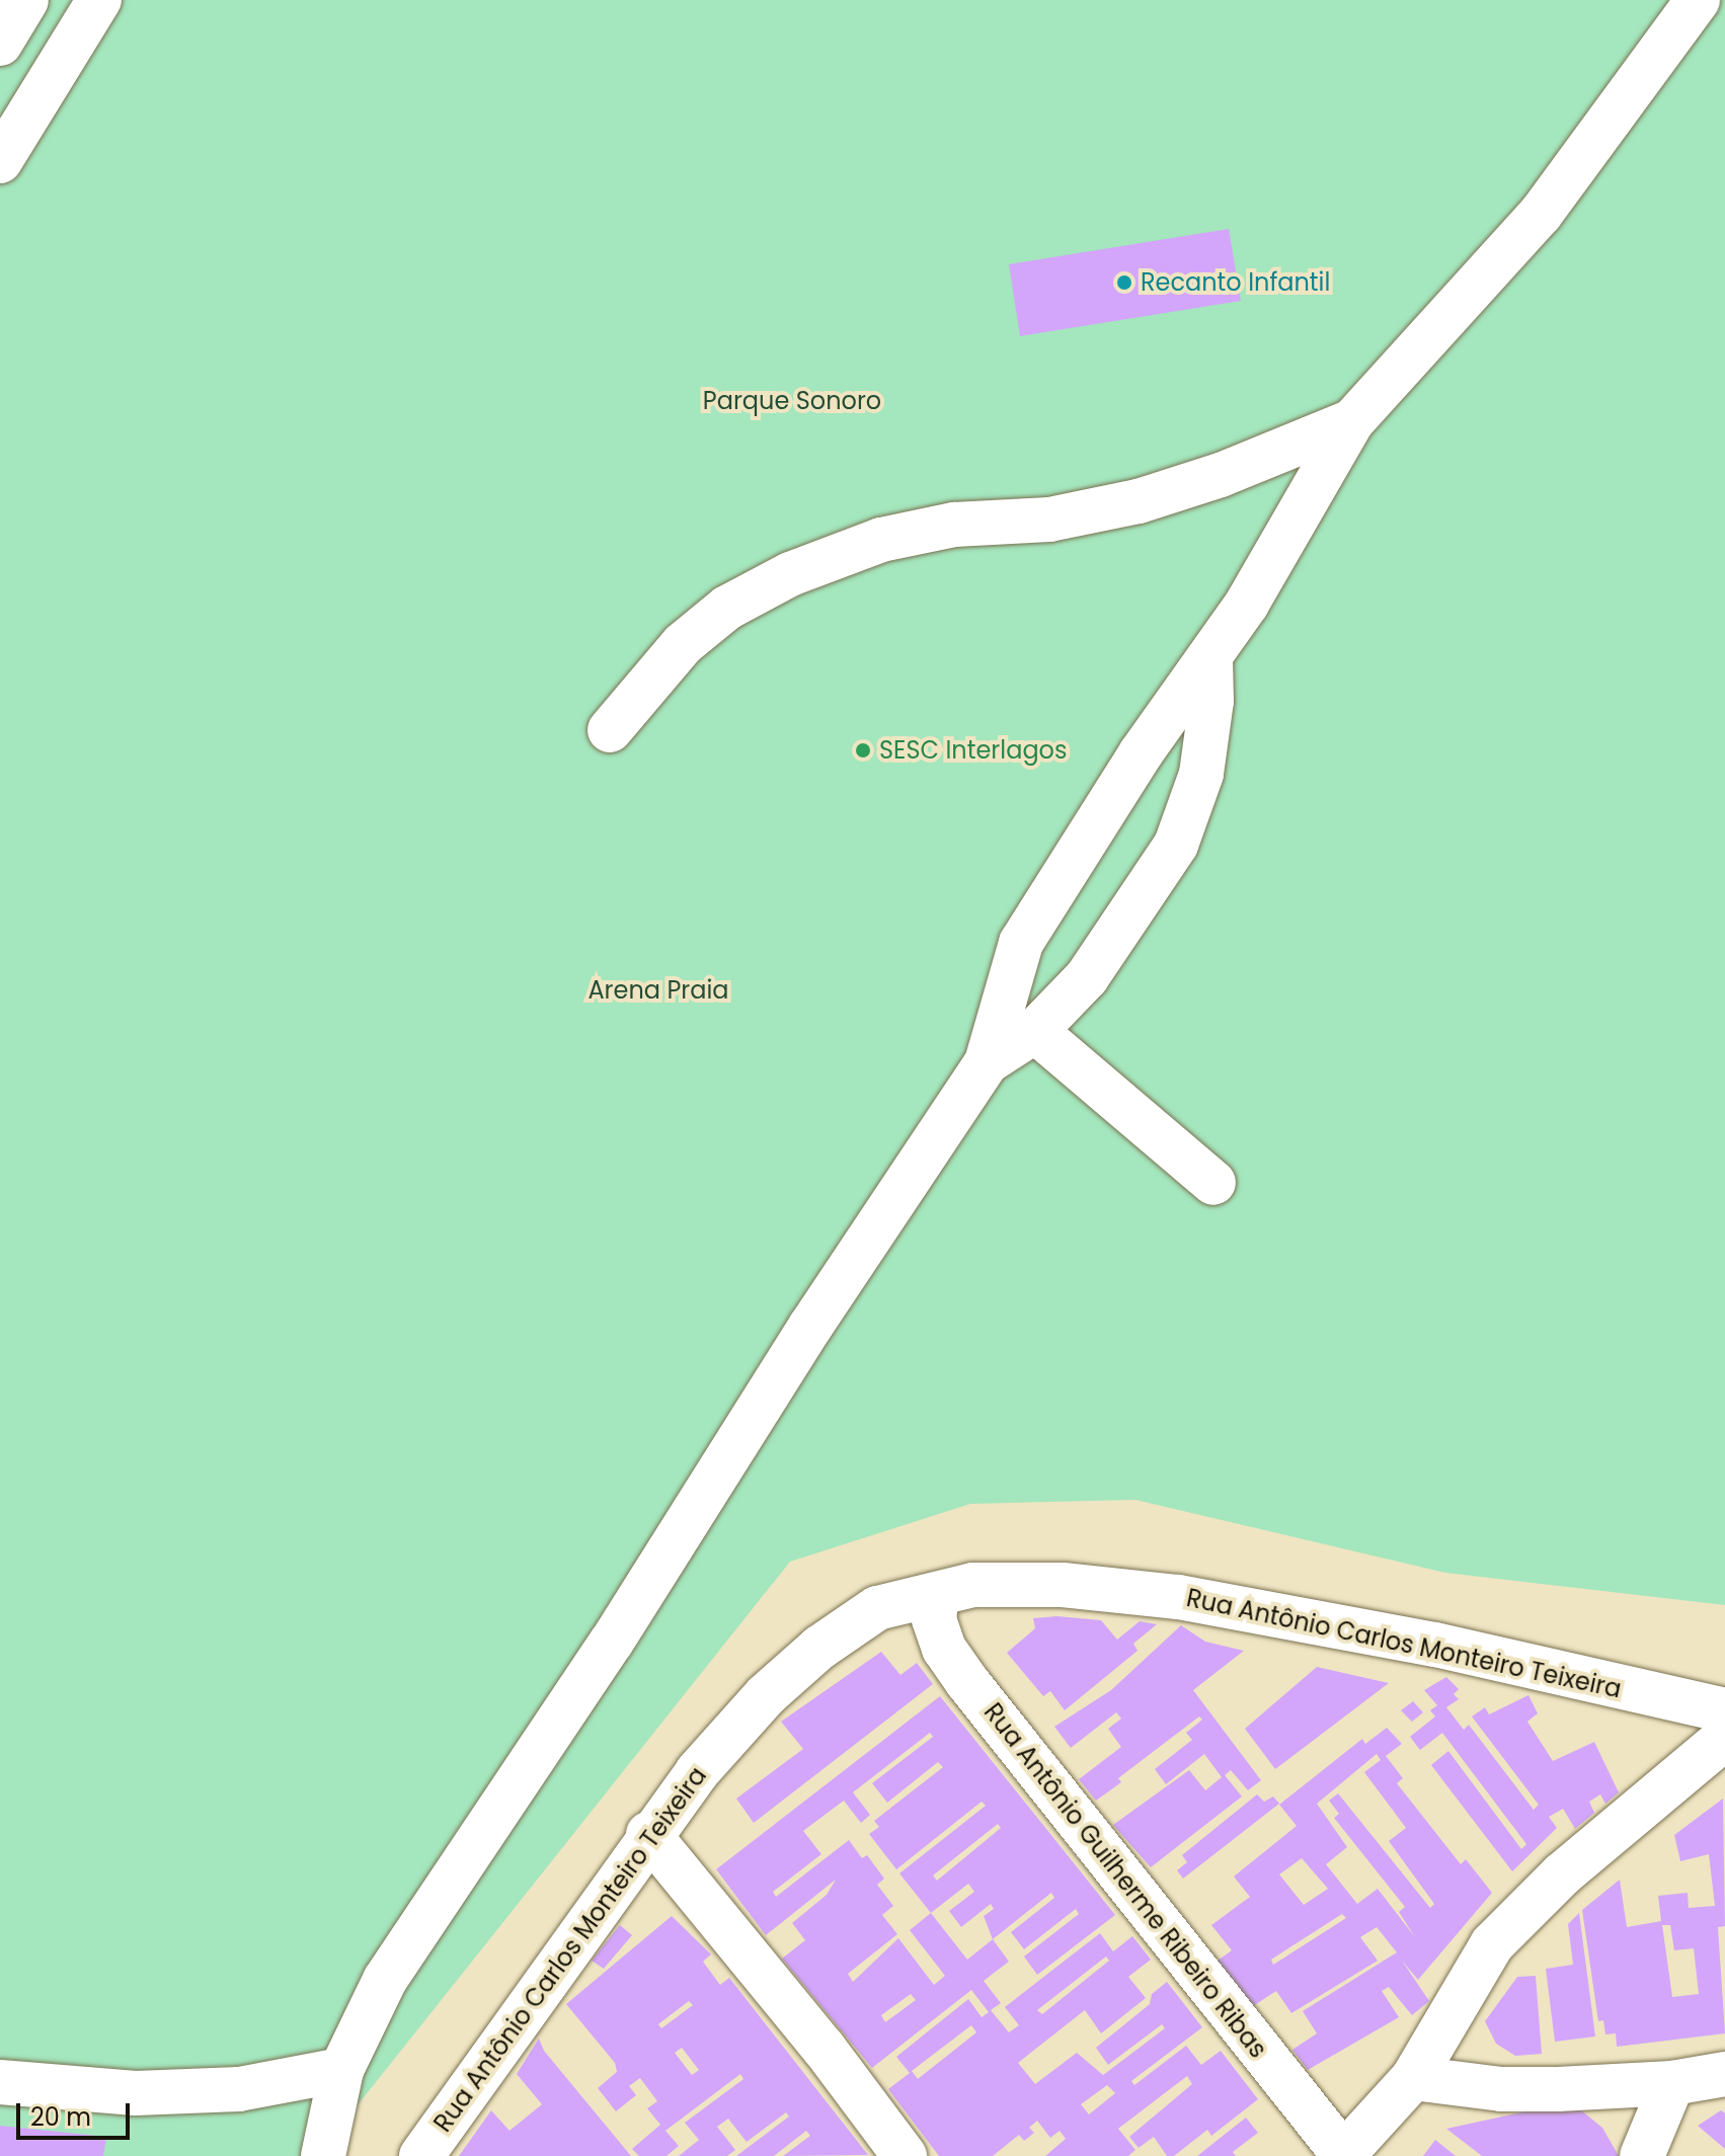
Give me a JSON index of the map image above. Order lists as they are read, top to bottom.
{
  "streets": {
    "street": ["Rua Antônio Carlos Monteiro Teixeira", "Rua Antônio Guilherme Ribeiro Ribas"]
  },
  "crossings": [
    ["Rua Antônio Carlos Monteiro Teixeira", "Rua Antônio Guilherme Ribeiro Ribas"]
  ],
  "parks": ["Parque Sonoro", "Arena Praia"],
  "places": ["Recanto Infantil", "SESC Interlagos"],
  "scale_bar": "20 m"
}
